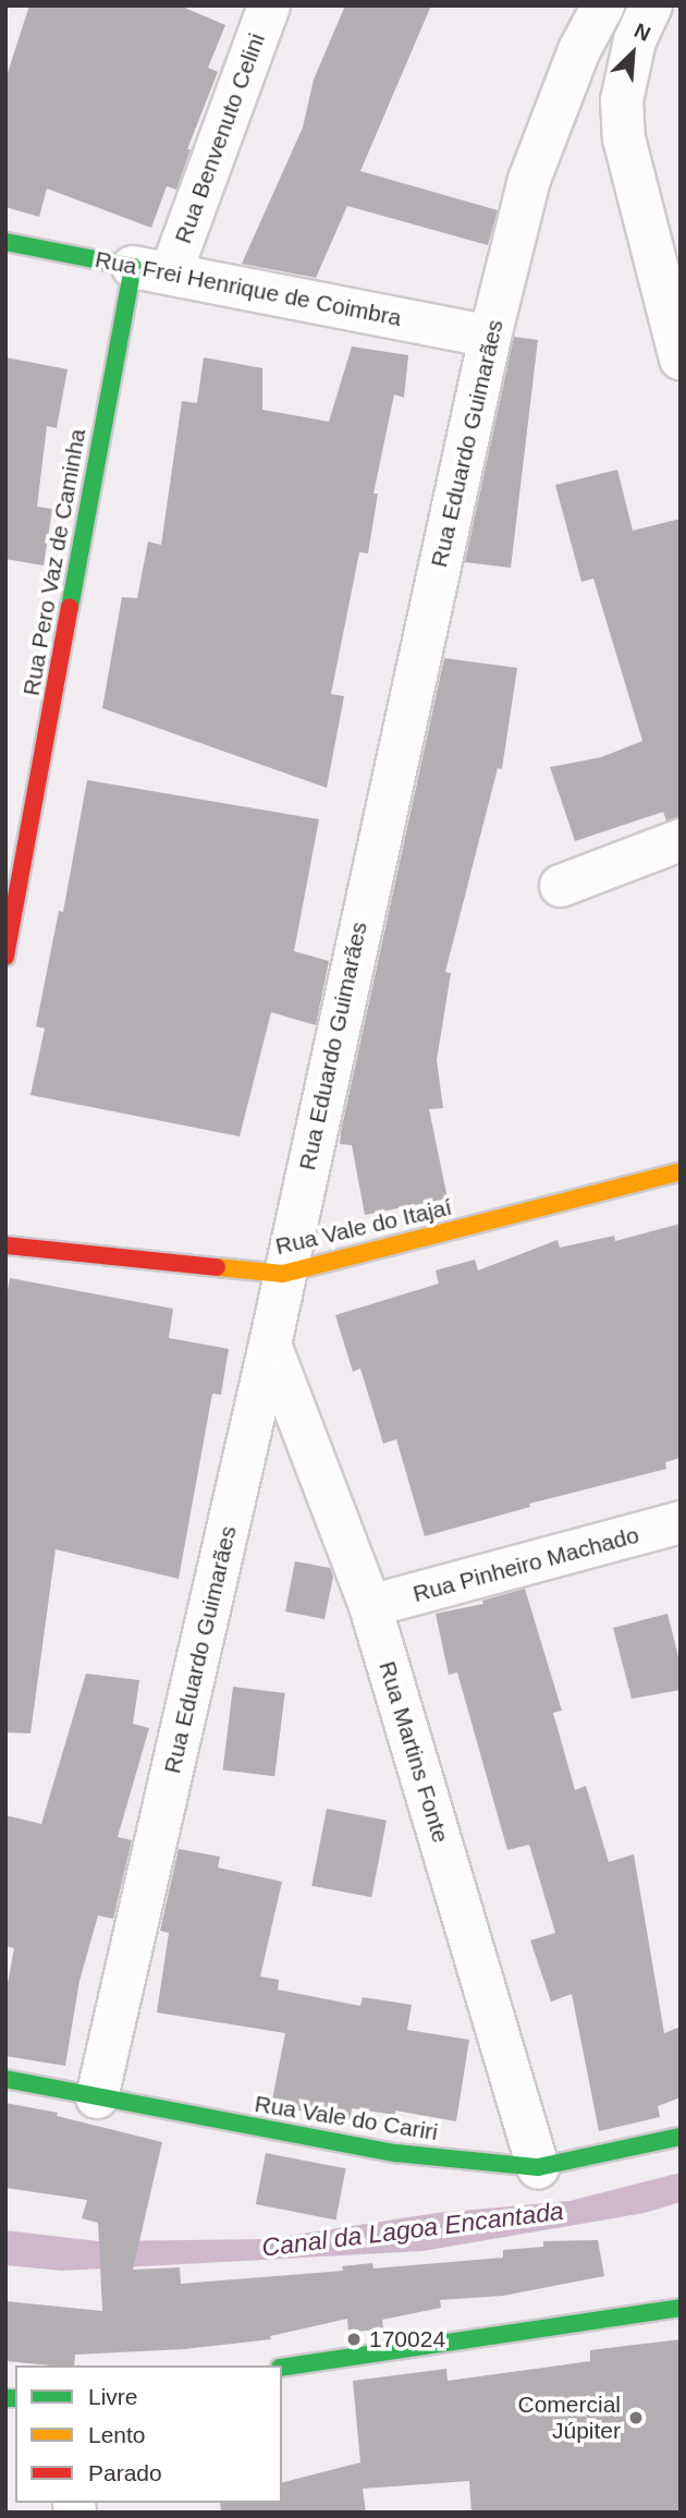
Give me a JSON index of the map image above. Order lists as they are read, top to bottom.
{
  "streets": {
    "main road": [
      "Rua Frei Henrique de Coimbra",
      "Rua Pero Vaz de Caminha",
      "Rua Vale do Itajaí",
      "Rua Vale do Cariri"
    ],
    "street": [
      "Rua Benvenuto Celini",
      "Rua Eduardo Guimarães",
      "Rua Pinheiro Machado",
      "Rua Martins Fonte"
    ]
  },
  "crossings": [
    ["Rua Benvenuto Celini", "Rua Frei Henrique de Coimbra"],
    ["Rua Benvenuto Celini", "Rua Pero Vaz de Caminha"],
    ["Rua Frei Henrique de Coimbra", "Rua Eduardo Guimarães"],
    ["Rua Frei Henrique de Coimbra", "Rua Pero Vaz de Caminha"],
    ["Rua Eduardo Guimarães", "Rua Vale do Itajaí"],
    ["Rua Eduardo Guimarães", "Rua Martins Fonte"],
    ["Rua Eduardo Guimarães", "Rua Vale do Cariri"],
    ["Rua Pinheiro Machado", "Rua Martins Fonte"],
    ["Rua Martins Fonte", "Rua Vale do Cariri"]
  ],
  "water": ["Canal da Lagoa Encantada"],
  "places": ["170024", "Comercial Júpiter"],
  "legend": ["Livre", "Lento", "Parado"],
  "north": "top right"
}
